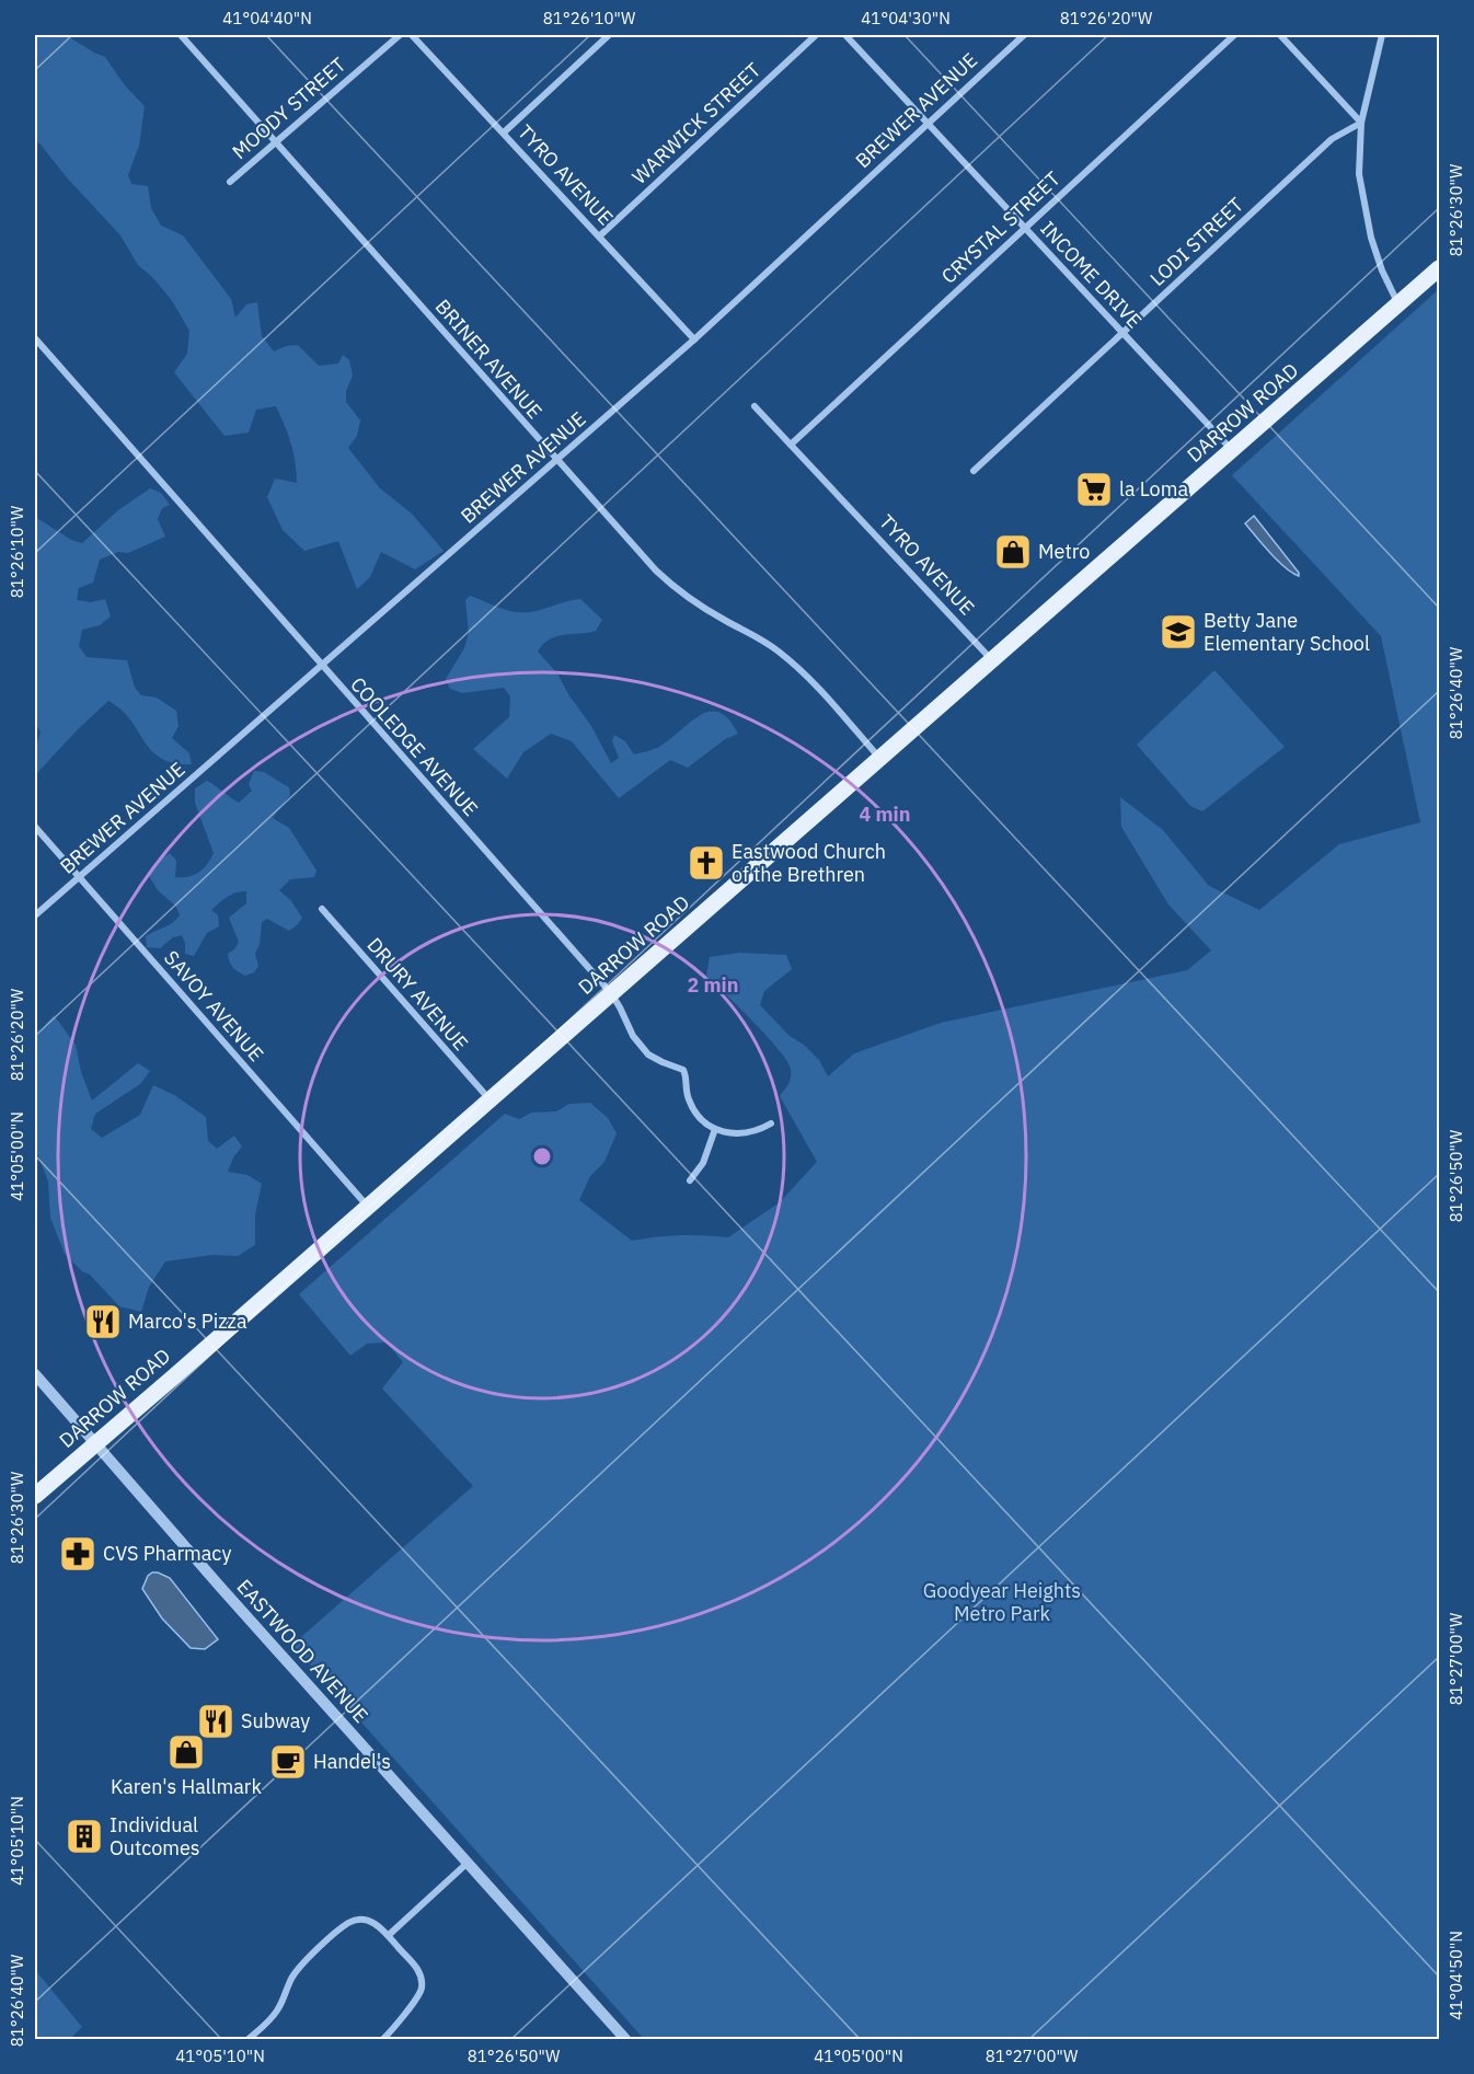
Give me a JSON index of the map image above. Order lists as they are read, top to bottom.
{
  "streets": {
    "main road": ["DARROW ROAD"],
    "street": [
      "MOODY STREET",
      "BREWER AVENUE",
      "WARWICK STREET",
      "TYRO AVENUE",
      "CRYSTAL STREET",
      "LODI STREET",
      "INCOME DRIVE",
      "BRINER AVENUE",
      "COOLEDGE AVENUE",
      "DRURY AVENUE",
      "SAVOY AVENUE",
      "EASTWOOD AVENUE"
    ]
  },
  "crossings": [
    ["MOODY STREET", "BRINER AVENUE"],
    ["BREWER AVENUE", "TYRO AVENUE"],
    ["BREWER AVENUE", "INCOME DRIVE"],
    ["BREWER AVENUE", "BRINER AVENUE"],
    ["BREWER AVENUE", "COOLEDGE AVENUE"],
    ["BREWER AVENUE", "SAVOY AVENUE"],
    ["WARWICK STREET", "TYRO AVENUE"],
    ["TYRO AVENUE", "CRYSTAL STREET"],
    ["TYRO AVENUE", "DARROW ROAD"],
    ["CRYSTAL STREET", "INCOME DRIVE"],
    ["LODI STREET", "INCOME DRIVE"],
    ["INCOME DRIVE", "DARROW ROAD"],
    ["BRINER AVENUE", "DARROW ROAD"],
    ["DARROW ROAD", "COOLEDGE AVENUE"],
    ["DARROW ROAD", "DRURY AVENUE"],
    ["DARROW ROAD", "SAVOY AVENUE"],
    ["DARROW ROAD", "EASTWOOD AVENUE"]
  ],
  "parks": ["Goodyear Heights Metro Park"],
  "places": {
    "supermarket": ["la Loma"],
    "shop": ["Metro", "Karen's Hallmark"],
    "school or university": ["Betty Jane Elementary School"],
    "church": ["Eastwood Church of the Brethren"],
    "restaurant": ["Marco's Pizza", "Subway"],
    "pharmacy": ["CVS Pharmacy"],
    "cafe": ["Handel's"],
    "building": ["Individual Outcomes"]
  },
  "coordinates": [
    "41°04'40\"N",
    "81°26'10\"W",
    "41°04'30\"N",
    "81°26'20\"W",
    "81°26'30\"W",
    "81°26'40\"W",
    "41°05'00\"N",
    "81°26'50\"W",
    "81°27'00\"W",
    "41°05'10\"N",
    "41°04'50\"N"
  ],
  "rings": ["4 min", "2 min"]
}
